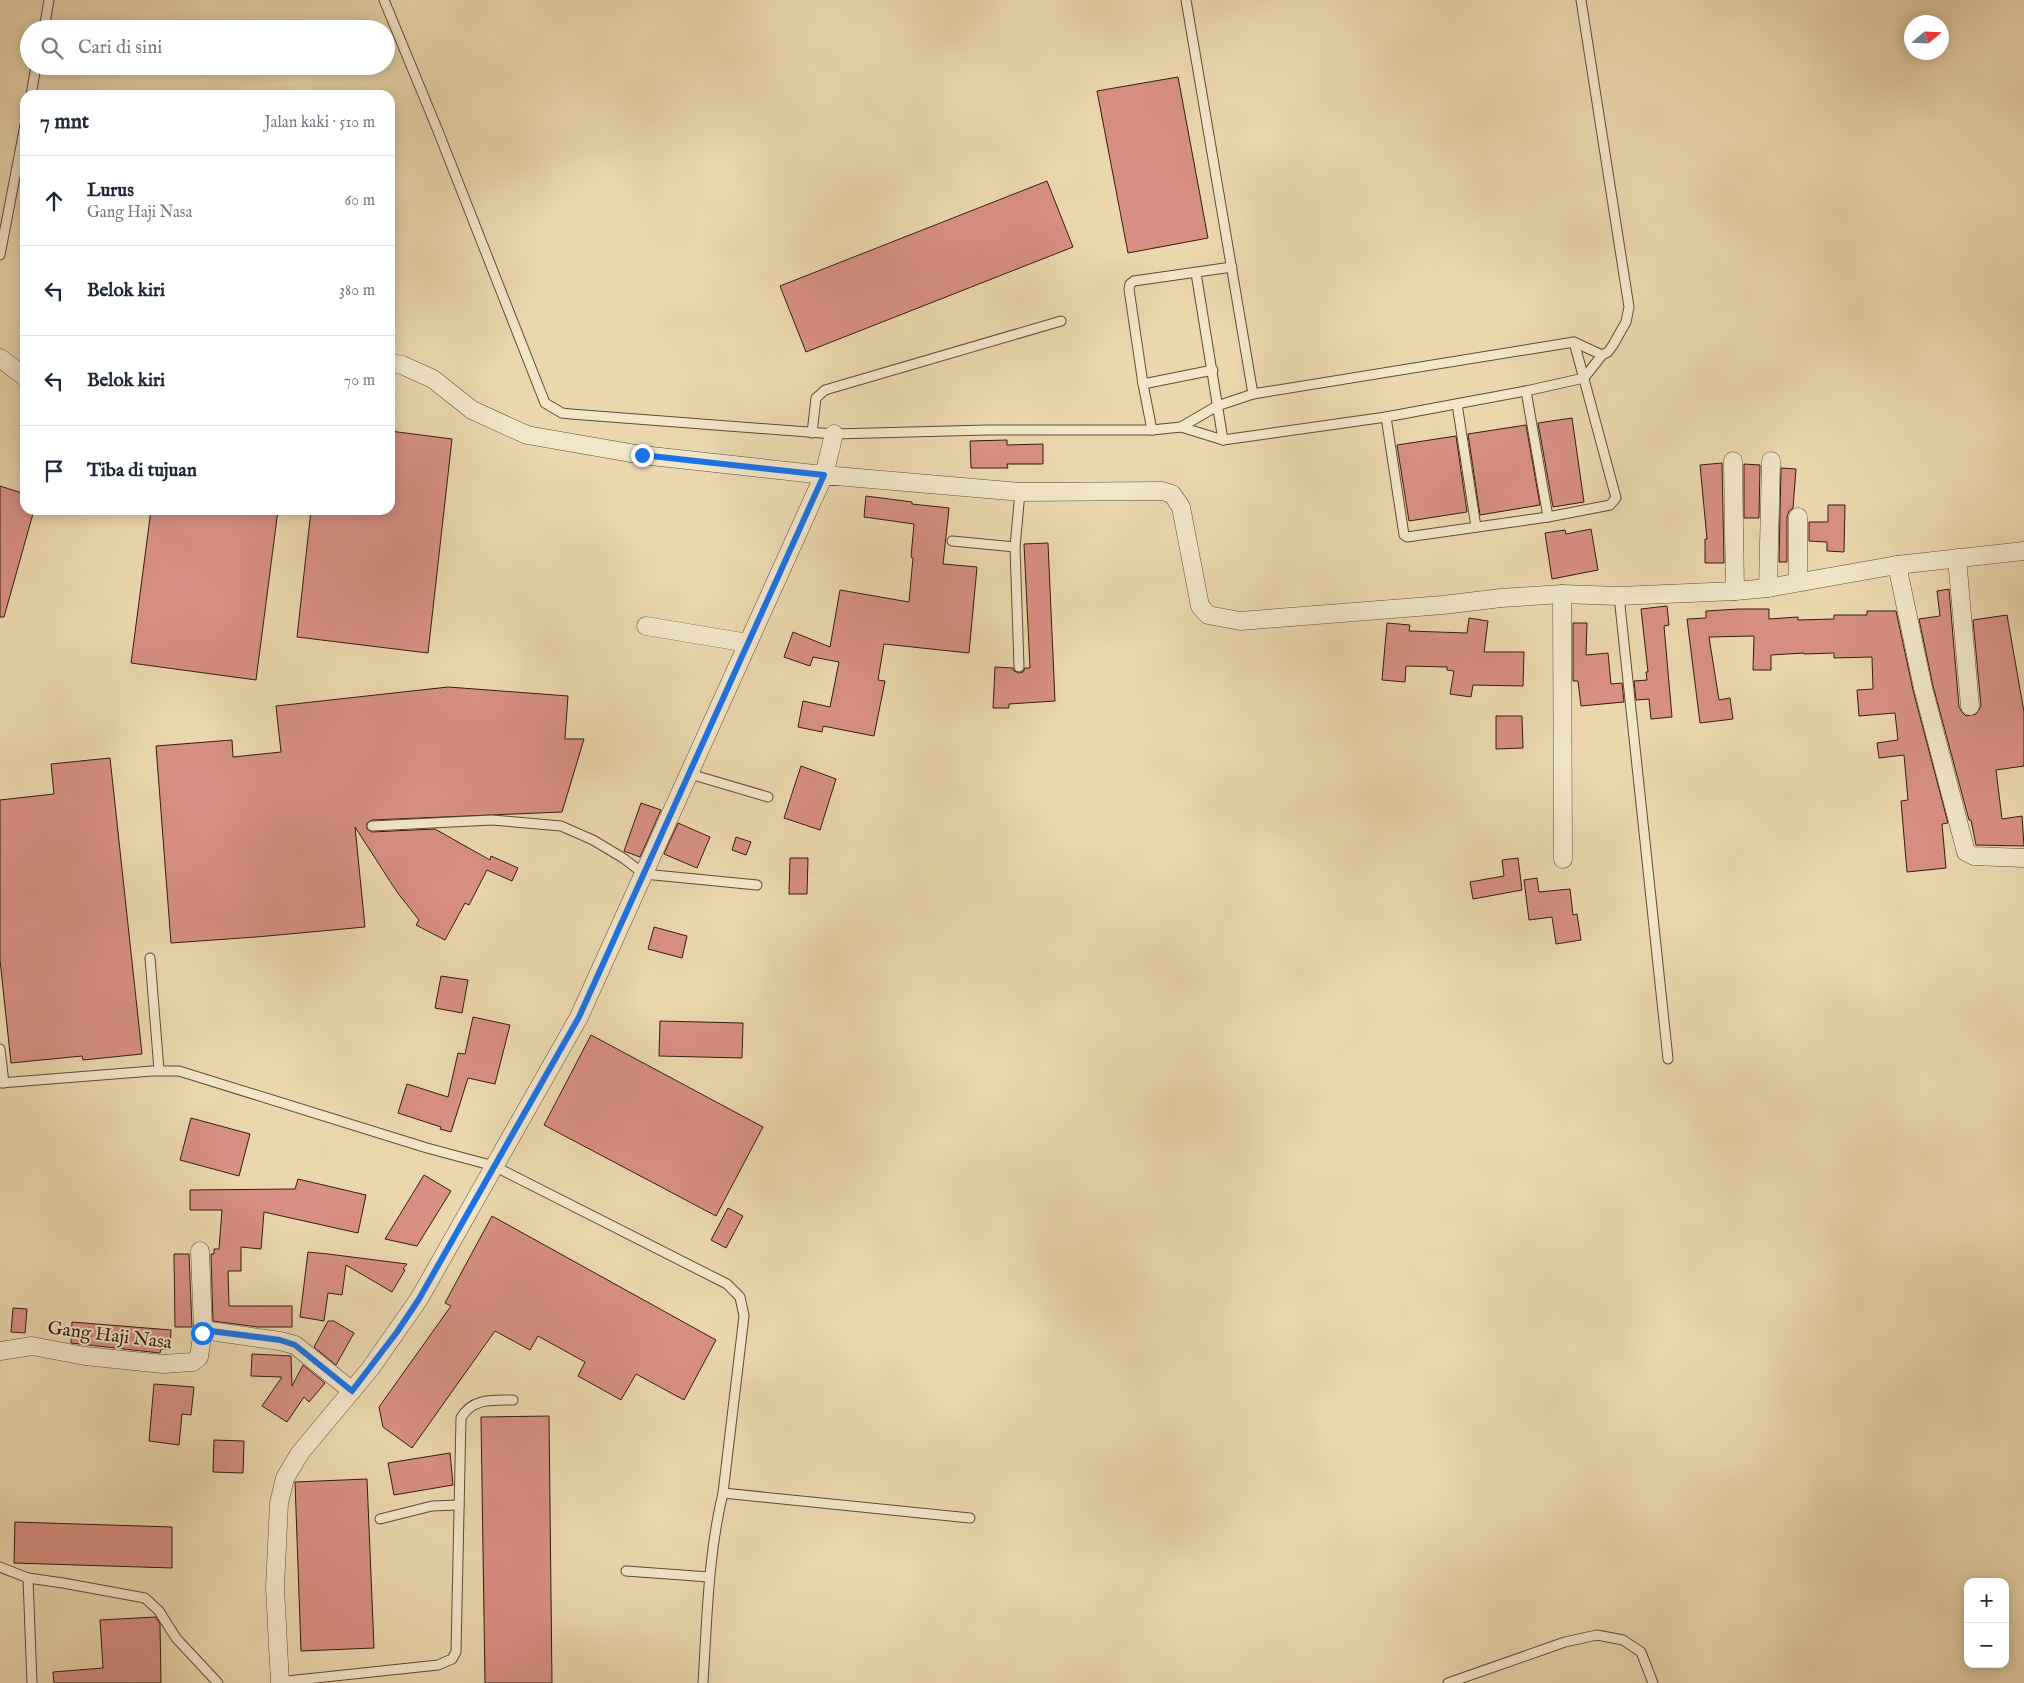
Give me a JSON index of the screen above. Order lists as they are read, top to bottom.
{
  "streets": {
    "street": ["Gang Haji Nasa"]
  },
  "north": "right",
  "page": {
    "search": "Cari di sini",
    "heading": ["7 mnt", "Jalan kaki · 510 m"],
    "list": [
      ["Lurus", "Gang Haji Nasa", "60 m"],
      ["Belok kiri", "380 m"],
      ["Belok kiri", "70 m"],
      "Tiba di tujuan"
    ],
    "map_buttons": ["+", "−"]
  }
}
